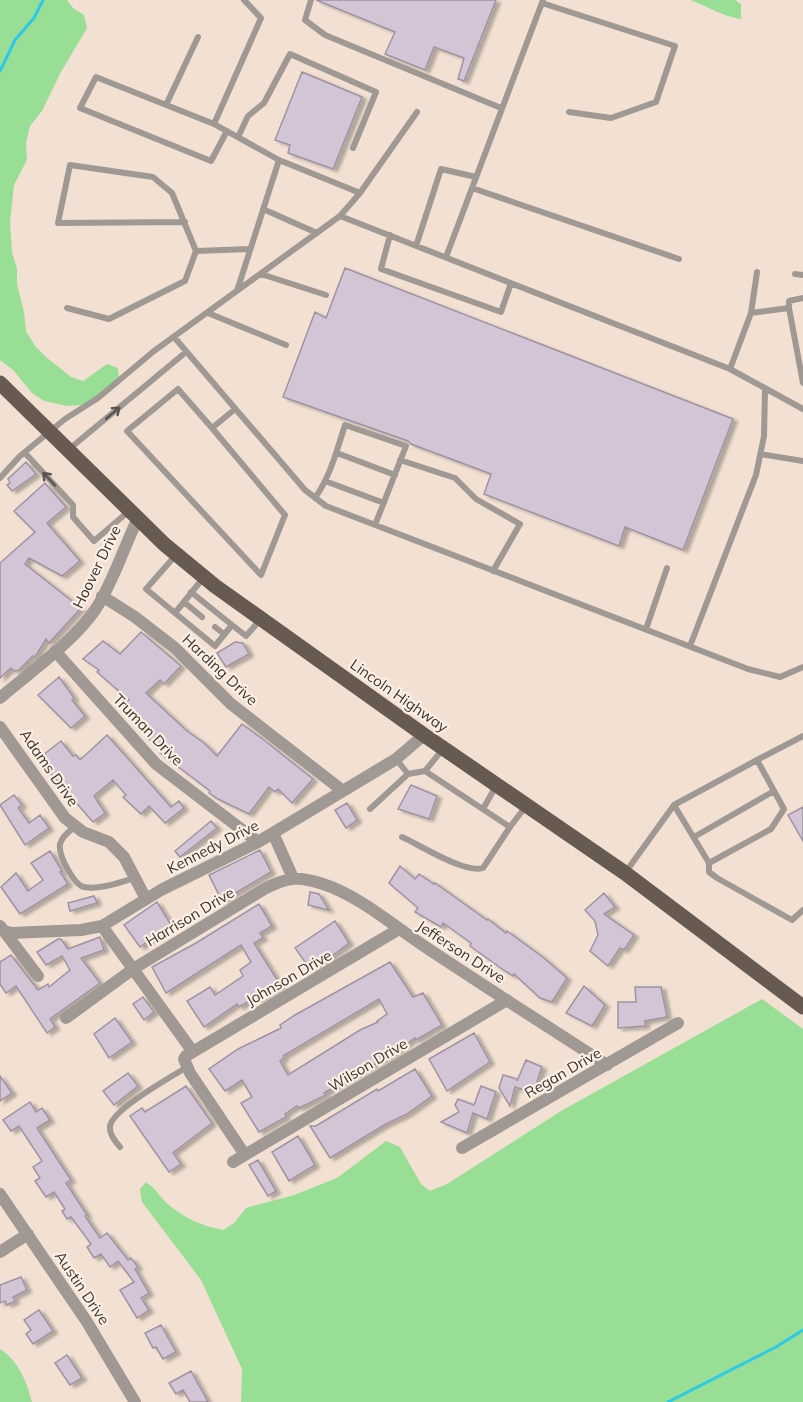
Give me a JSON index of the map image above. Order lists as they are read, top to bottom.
{
  "streets": {
    "main road": ["Lincoln Highway"],
    "street": [
      "Hoover Drive",
      "Harding Drive",
      "Truman Drive",
      "Adams Drive",
      "Kennedy Drive",
      "Harrison Drive",
      "Jefferson Drive",
      "Johnson Drive",
      "Wilson Drive",
      "Regan Drive",
      "Austin Drive"
    ]
  },
  "crossings": [
    ["Hoover Drive", "Harding Drive"],
    ["Hoover Drive", "Lincoln Highway"],
    ["Hoover Drive", "Truman Drive"],
    ["Harding Drive", "Kennedy Drive"],
    ["Lincoln Highway", "Kennedy Drive"],
    ["Truman Drive", "Kennedy Drive"],
    ["Adams Drive", "Kennedy Drive"],
    ["Harrison Drive", "Jefferson Drive"],
    ["Jefferson Drive", "Johnson Drive"],
    ["Jefferson Drive", "Wilson Drive"],
    ["Jefferson Drive", "Regan Drive"]
  ]
}
